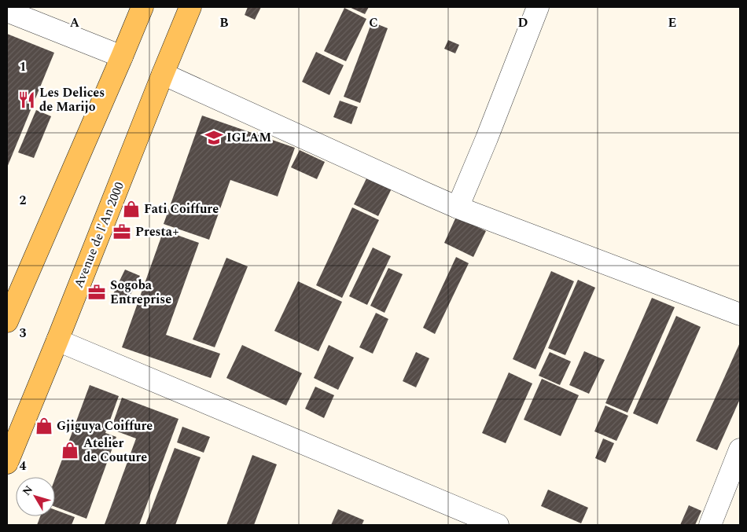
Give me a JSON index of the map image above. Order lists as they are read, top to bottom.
{
  "streets": {
    "main road": ["Avenue de l'An 2000"]
  },
  "places": {
    "restaurant": ["Les Delices de Marijo"],
    "school or university": ["IGLAM"],
    "shop": ["Fati Coiffure", "Gjiguya Coiffure", "Atelier de Couture"],
    "office": ["Presta+", "Sogoba Entreprise"]
  },
  "north": "top left",
  "grid": {
    "columns": [
      "A",
      "B",
      "C",
      "D",
      "E"
    ],
    "rows": [
      "1",
      "2",
      "3",
      "4"
    ]
  }
}
